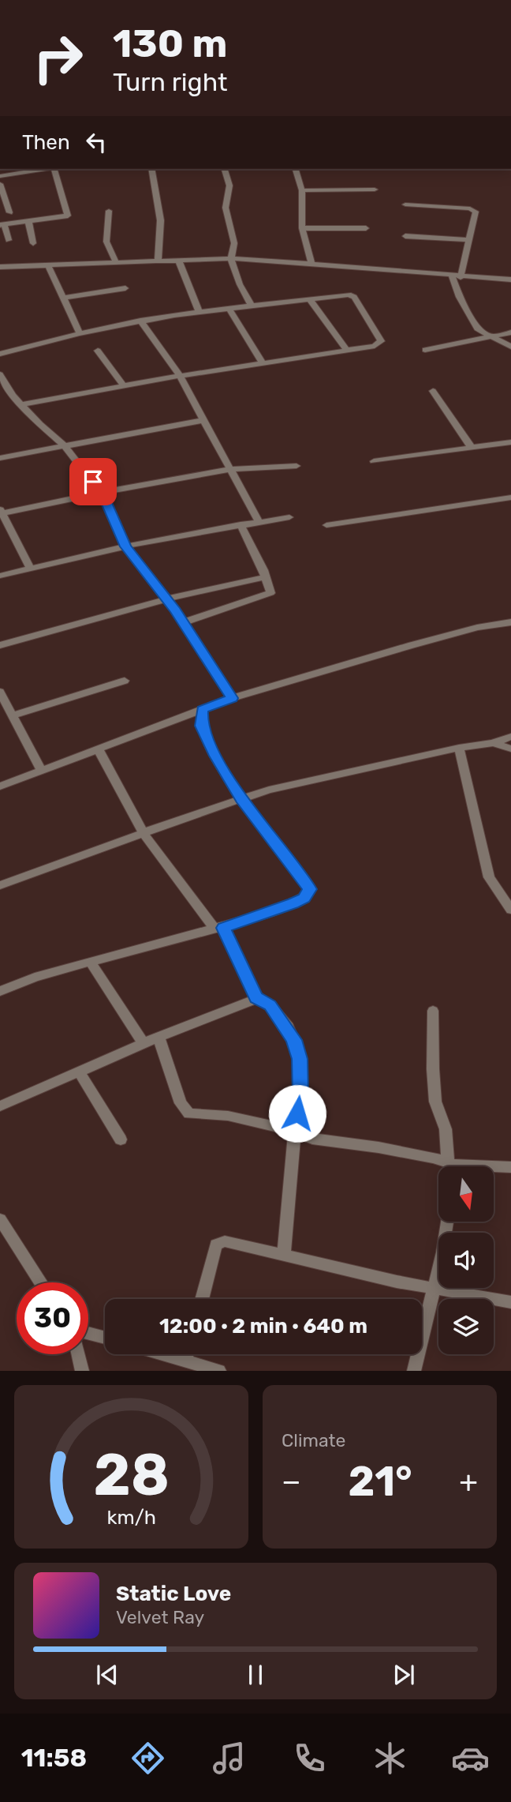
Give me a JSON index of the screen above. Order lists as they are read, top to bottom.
{
  "north": "bottom",
  "page": {
    "turn": ["130 m", "Turn right"],
    "then": "Then",
    "limit": "30",
    "trip": "12:00 · 2 min · 640 m",
    "tile": "Climate",
    "heat": ["−", "21°", "+"],
    "song": ["Static Love", "Velvet Ray"],
    "tabs": "11:58",
    "gauge": ["28", "km/h"]
  }
}
